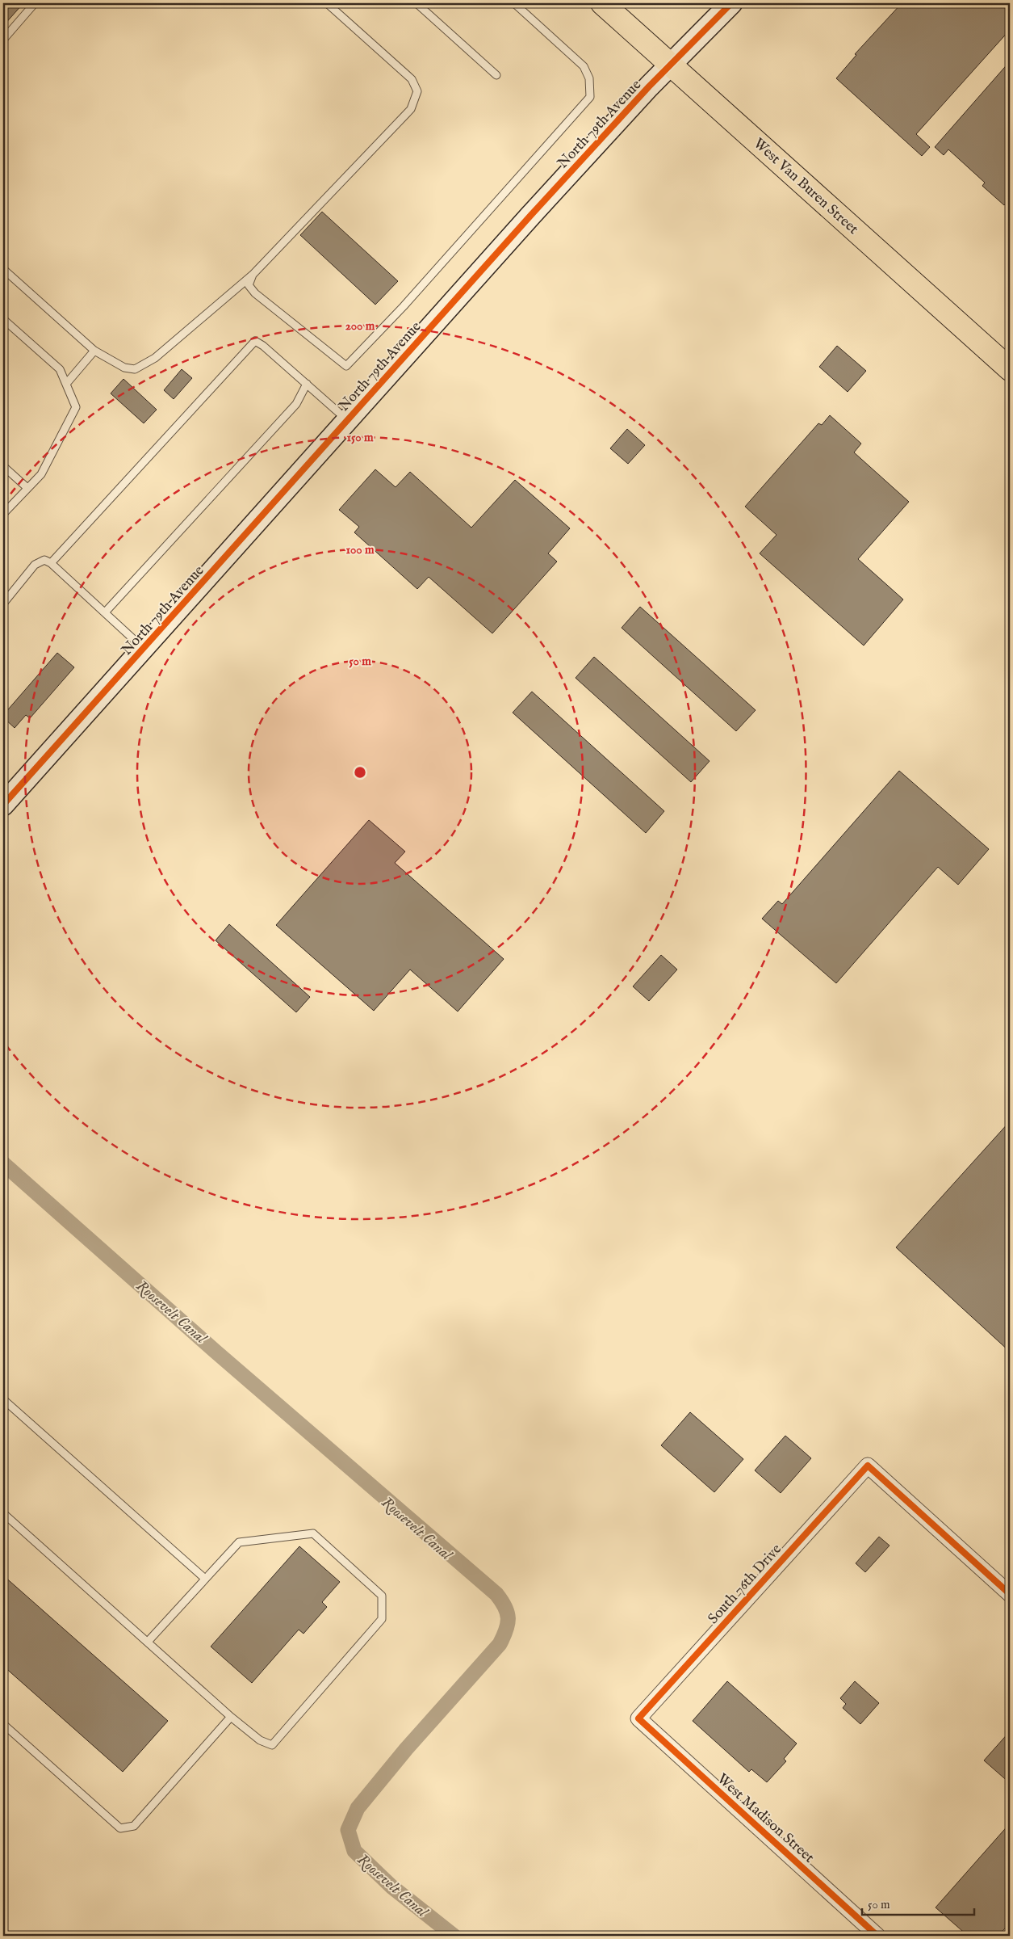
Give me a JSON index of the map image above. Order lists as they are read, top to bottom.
{
  "streets": {
    "main road": ["West Van Buren Street"],
    "street": ["North 79th Avenue", "South 76th Drive", "West Madison Street"]
  },
  "crossings": [
    ["North 79th Avenue", "West Van Buren Street"],
    ["South 76th Drive", "West Madison Street"]
  ],
  "water": ["Roosevelt Canal"],
  "scale_bar": "50 m",
  "rings": [
    "200 m",
    "150 m",
    "100 m",
    "50 m"
  ]
}
